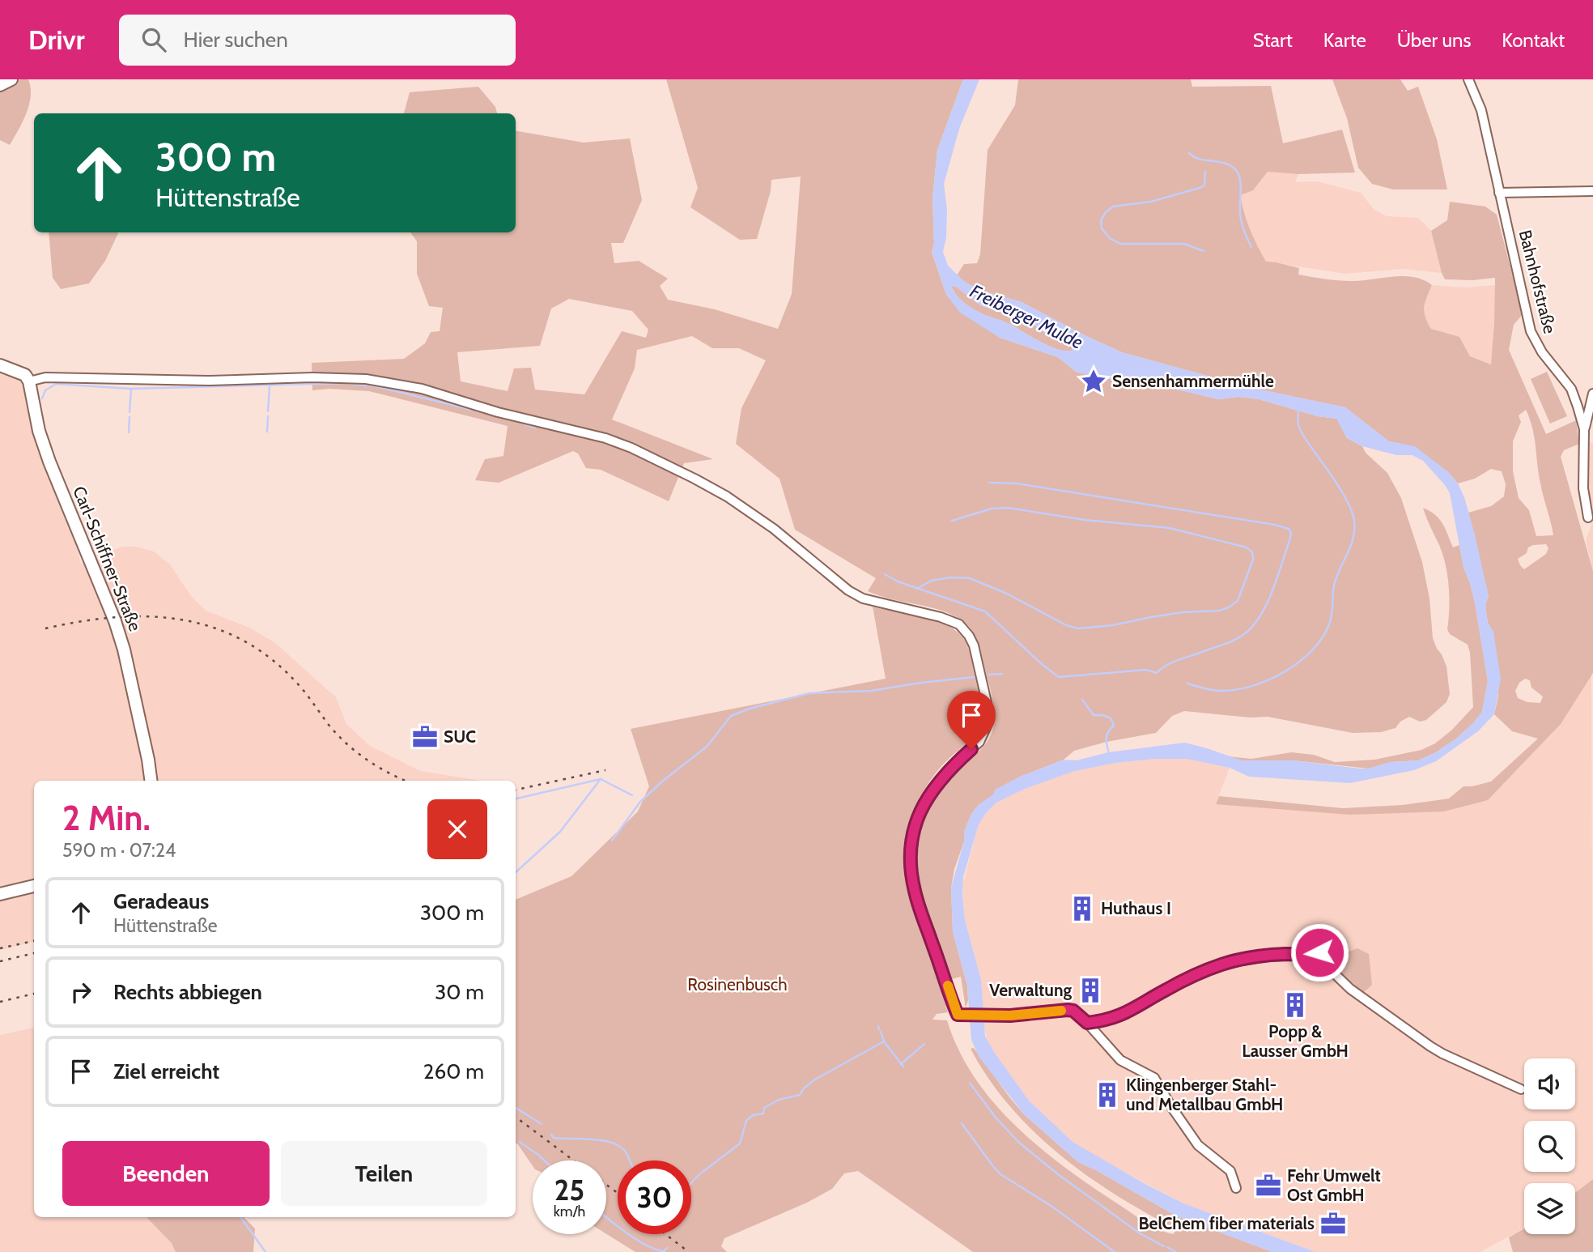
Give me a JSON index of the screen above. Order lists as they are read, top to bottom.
{
  "streets": {
    "main road": ["Carl-Schiffner-Straße"],
    "street": ["Bahnhofstraße"]
  },
  "water": ["Freiberger Mulde"],
  "parks": ["Rosinenbusch"],
  "places": {
    "place": ["Sensenhammermühle"],
    "office": ["SUC", "Fehr Umwelt Ost GmbH", "BelChem fiber materials"],
    "building": [
      "Huthaus I",
      "Verwaltung",
      "Popp & Lausser GmbH",
      "Klingenberger Stahl- und Metallbau GmbH"
    ]
  },
  "page": {
    "header": "Drivr",
    "search": "Hier suchen",
    "nav": [
      "Start",
      "Karte",
      "Über uns",
      "Kontakt"
    ],
    "turn": ["300 m", "Hüttenstraße"],
    "heading": ["2 Min.", "590 m · 07:24"],
    "list": [
      {
        "name": "Geradeaus",
        "note": "Hüttenstraße",
        "value": "300 m"
      },
      {
        "name": "Rechts abbiegen",
        "value": "30 m"
      },
      {
        "name": "Ziel erreicht",
        "value": "260 m"
      }
    ],
    "buttons": ["Beenden", "Teilen"],
    "speed": "25 km/h",
    "limit": "30"
  }
}
